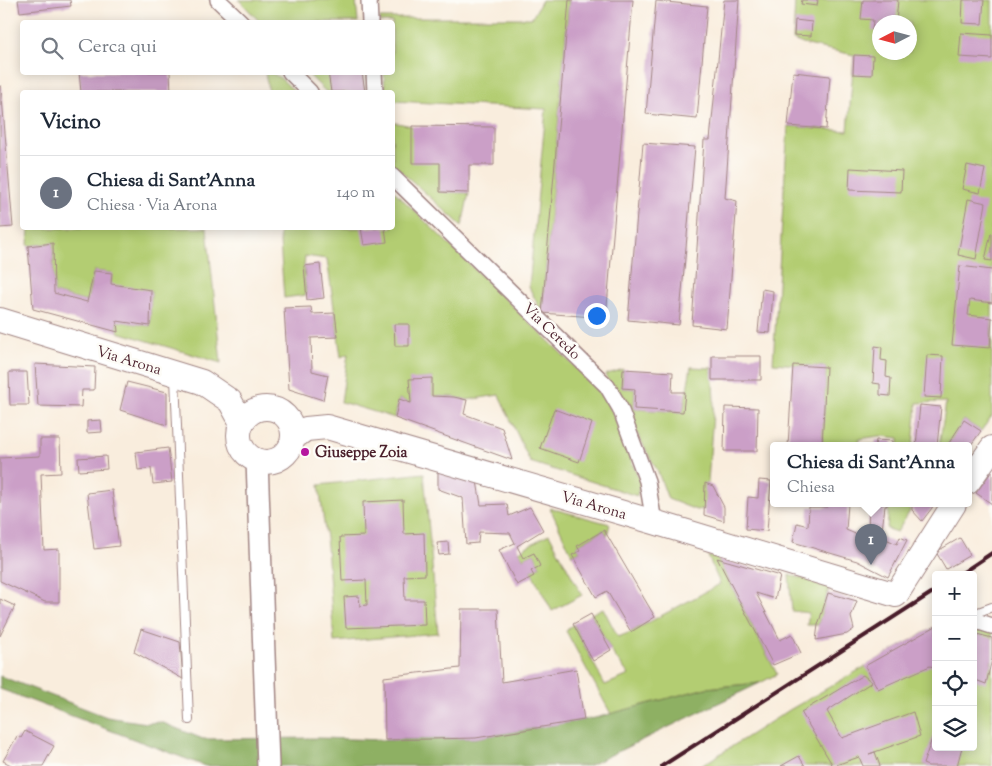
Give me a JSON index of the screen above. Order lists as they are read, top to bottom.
{
  "streets": {
    "main road": ["Via Arona"],
    "street": ["Via Ceredo"]
  },
  "crossings": [
    ["Via Ceredo", "Via Arona"]
  ],
  "places": ["Giuseppe Zoia"],
  "north": "left",
  "page": {
    "search": "Cerca qui",
    "heading": "Vicino",
    "list": [
      {
        "mark": "1",
        "name": "Chiesa di Sant'Anna",
        "note": "Chiesa · Via Arona",
        "value": "140 m"
      }
    ],
    "popup": ["Chiesa di Sant'Anna", "Chiesa"],
    "pins": "1",
    "map_buttons": ["+", "−"]
  }
}
